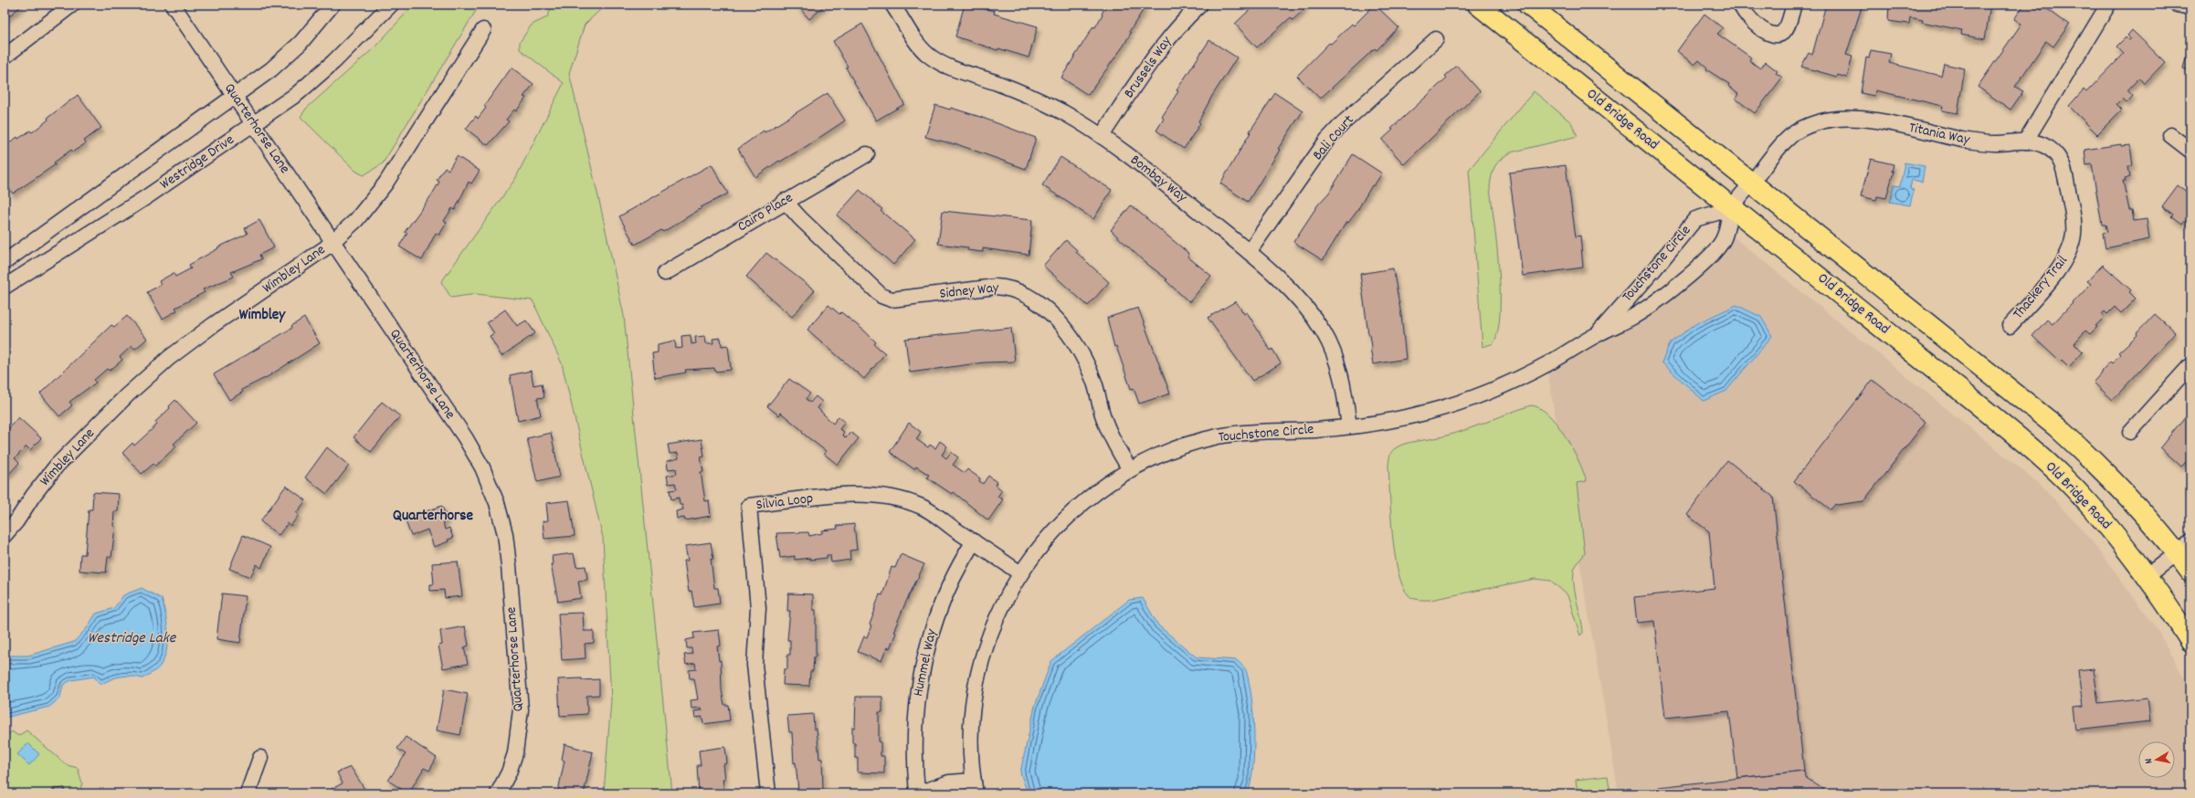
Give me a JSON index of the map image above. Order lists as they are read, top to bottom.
{
  "streets": {
    "main road": ["Old Bridge Road"],
    "street": [
      "Brussels Way",
      "Quarterhorse Lane",
      "Titania Way",
      "Bali Court",
      "Westridge Drive",
      "Bombay Way",
      "Cairo Place",
      "Touchstone Circle",
      "Wimbley Lane",
      "Thackery Trail",
      "Sidney Way",
      "Silvia Loop",
      "Hummel Way"
    ]
  },
  "crossings": [
    ["Brussels Way", "Bombay Way"],
    ["Old Bridge Road", "Titania Way"],
    ["Old Bridge Road", "Touchstone Circle"],
    ["Quarterhorse Lane", "Westridge Drive"],
    ["Quarterhorse Lane", "Wimbley Lane"],
    ["Titania Way", "Touchstone Circle"],
    ["Titania Way", "Thackery Trail"],
    ["Bali Court", "Bombay Way"],
    ["Bombay Way", "Touchstone Circle"],
    ["Cairo Place", "Sidney Way"],
    ["Touchstone Circle", "Sidney Way"],
    ["Touchstone Circle", "Silvia Loop"],
    ["Silvia Loop", "Hummel Way"]
  ],
  "districts": ["Wimbley", "Quarterhorse"],
  "water": ["Westridge Lake"],
  "north": "left"
}
